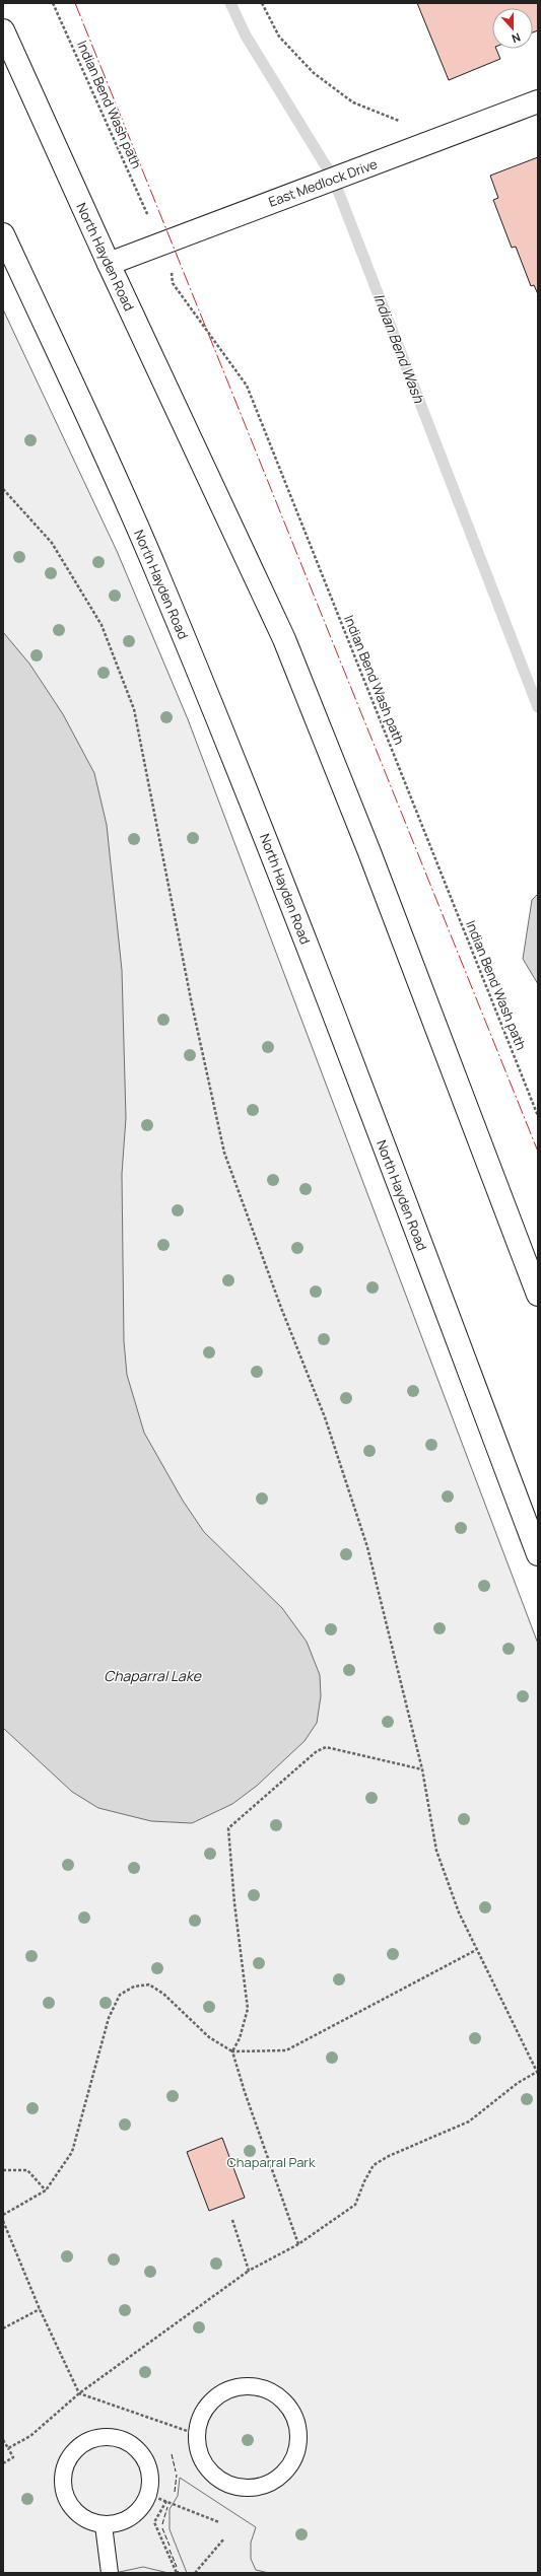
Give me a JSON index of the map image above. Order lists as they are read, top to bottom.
{
  "streets": {
    "main road": ["East Medlock Drive", "North Hayden Road"],
    "path": ["Indian Bend Wash path"]
  },
  "crossings": [
    ["East Medlock Drive", "North Hayden Road"]
  ],
  "water": ["Indian Bend Wash", "Chaparral Lake"],
  "parks": ["Chaparral Park"],
  "north": "bottom"
}
